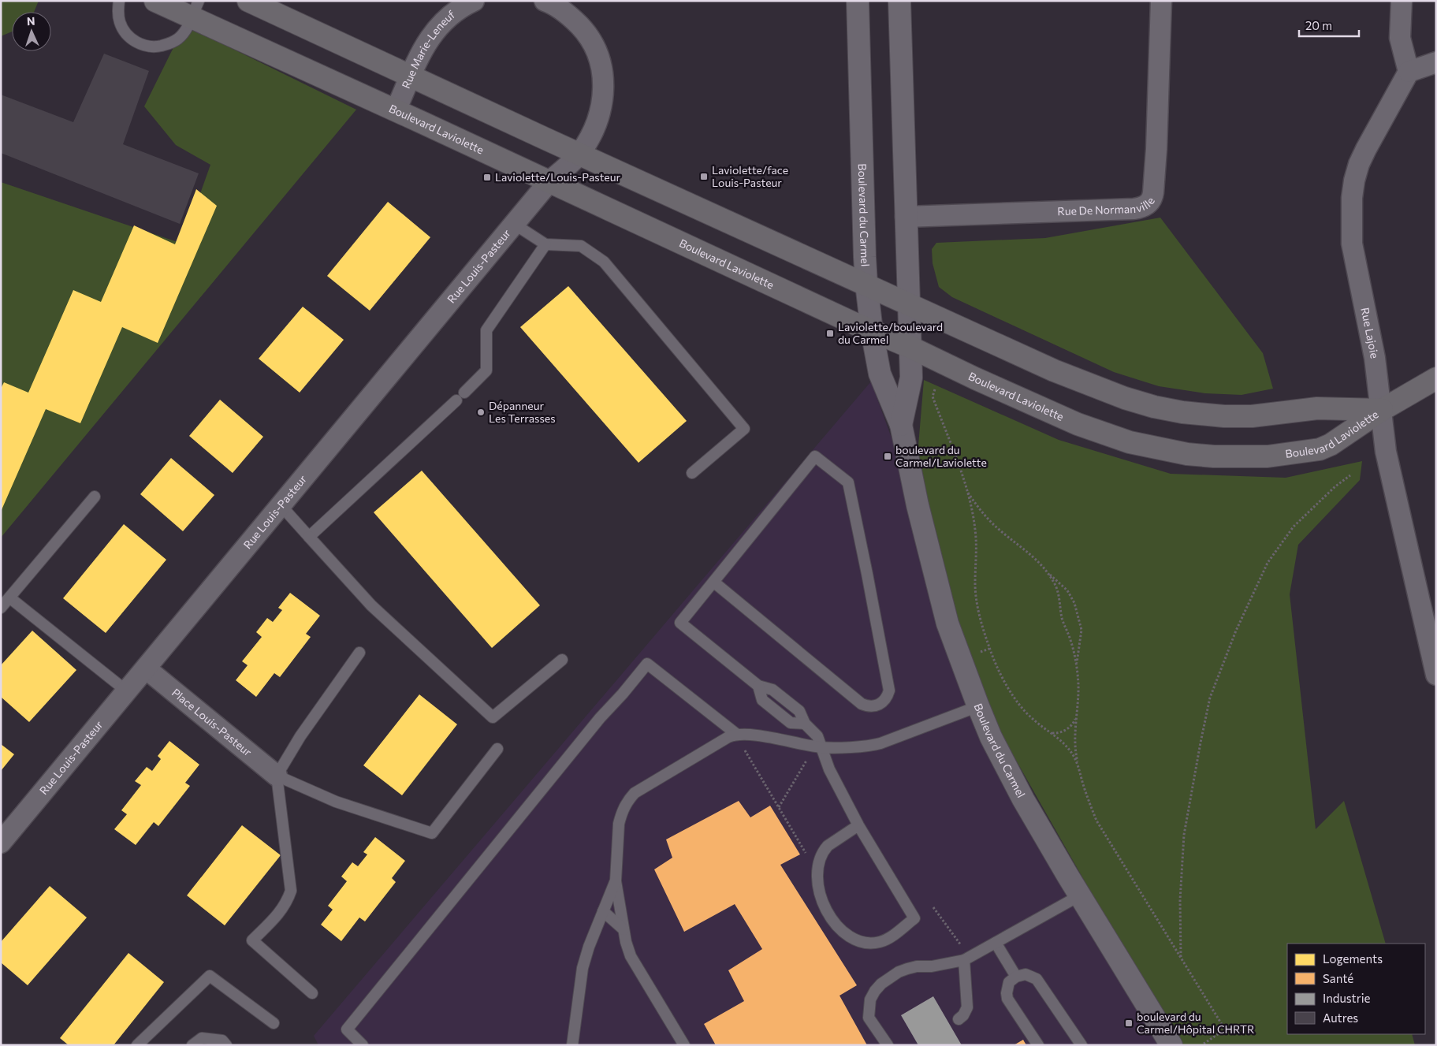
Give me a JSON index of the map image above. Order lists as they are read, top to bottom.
{
  "streets": {
    "main road": ["Boulevard Laviolette"],
    "street": [
      "Rue Marie-Leneuf",
      "Rue De Normanville",
      "Boulevard du Carmel",
      "Rue Louis-Pasteur",
      "Rue Lajoie",
      "Place Louis-Pasteur"
    ]
  },
  "crossings": [
    ["Rue Marie-Leneuf", "Boulevard Laviolette"],
    ["Boulevard Laviolette", "Boulevard du Carmel"],
    ["Boulevard Laviolette", "Rue Louis-Pasteur"],
    ["Boulevard Laviolette", "Rue Lajoie"],
    ["Rue De Normanville", "Boulevard du Carmel"],
    ["Rue Louis-Pasteur", "Place Louis-Pasteur"]
  ],
  "places": {
    "transit": [
      "Laviolette/face Louis-Pasteur",
      "Laviolette/Louis-Pasteur",
      "Laviolette/boulevard du Carmel",
      "boulevard du Carmel/Laviolette",
      "boulevard du Carmel/Hôpital CHRTR"
    ],
    "other": ["Dépanneur Les Terrasses"]
  },
  "legend": [
    "Logements",
    "Santé",
    "Industrie",
    "Autres"
  ],
  "scale_bar": "20 m",
  "north": "top"
}
